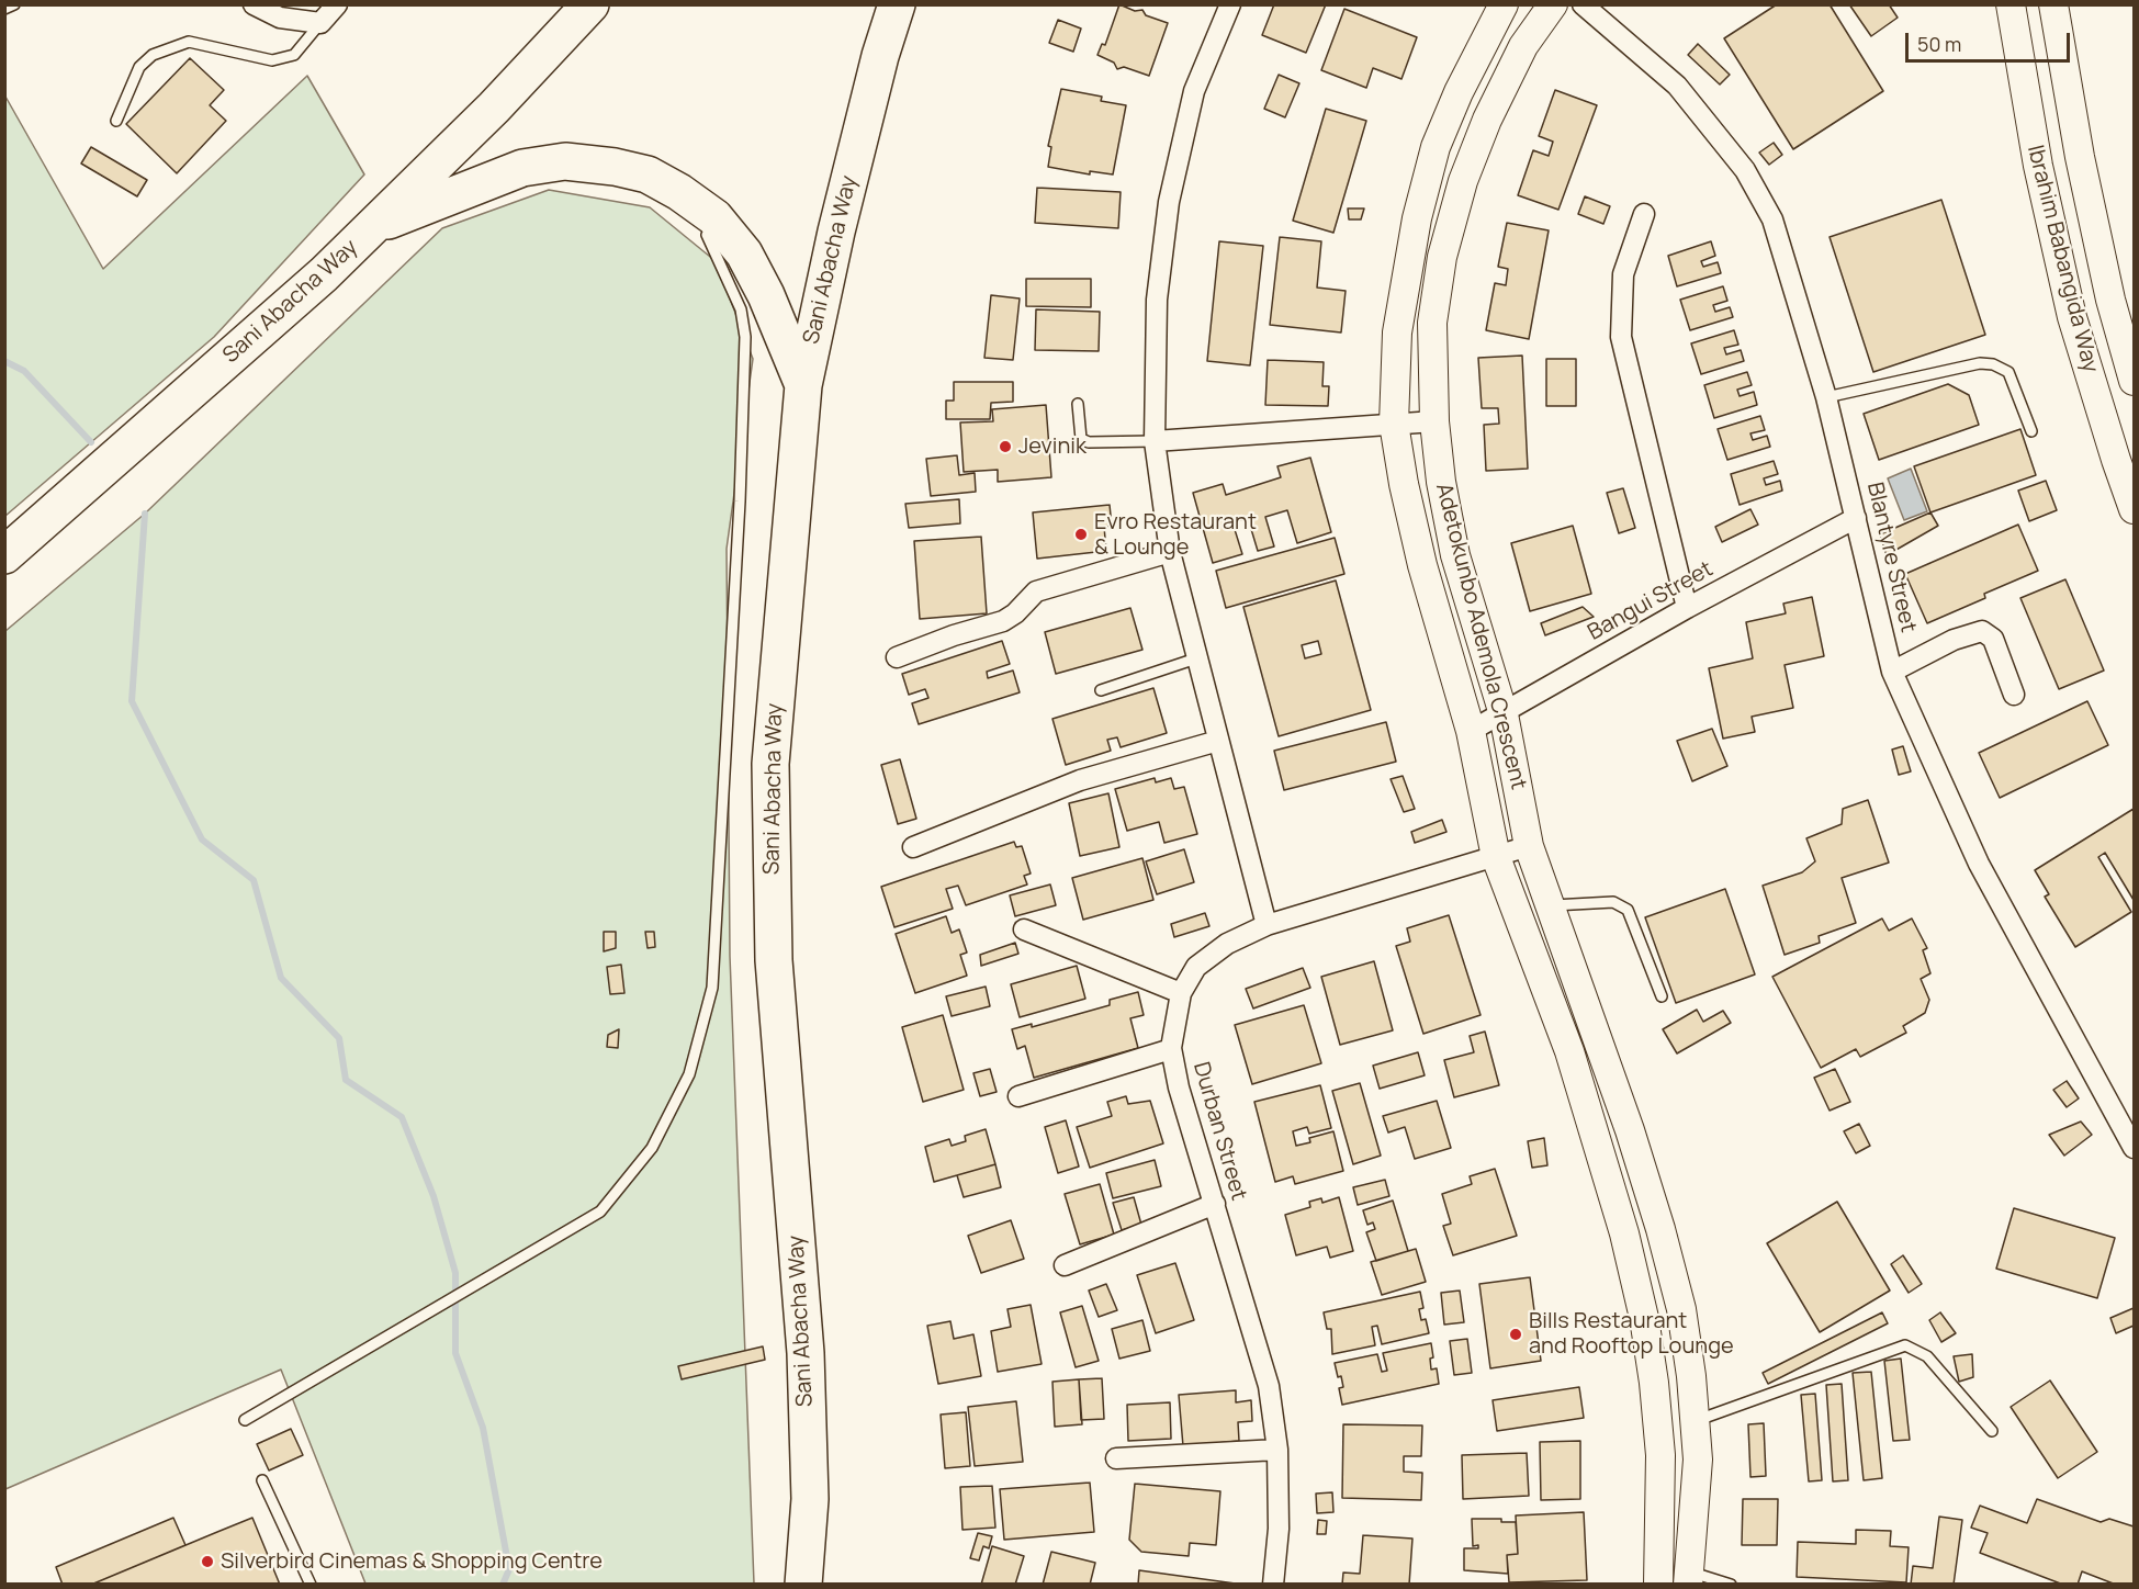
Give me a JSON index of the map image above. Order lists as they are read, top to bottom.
{
  "streets": {
    "highway": ["Sani Abacha Way"],
    "main road": ["Ibrahim Babangida Way", "Adetokunbo Ademola Crescent"],
    "street": ["Blantyre Street", "Bangui Street", "Durban Street"]
  },
  "crossings": [
    ["Blantyre Street", "Bangui Street"],
    ["Bangui Street", "Adetokunbo Ademola Crescent"],
    ["Adetokunbo Ademola Crescent", "Durban Street"]
  ],
  "places": [
    "Jevinik",
    "Evro Restaurant & Lounge",
    "Bills Restaurant and Rooftop Lounge",
    "Silverbird Cinemas & Shopping Centre"
  ],
  "scale_bar": "50 m"
}
